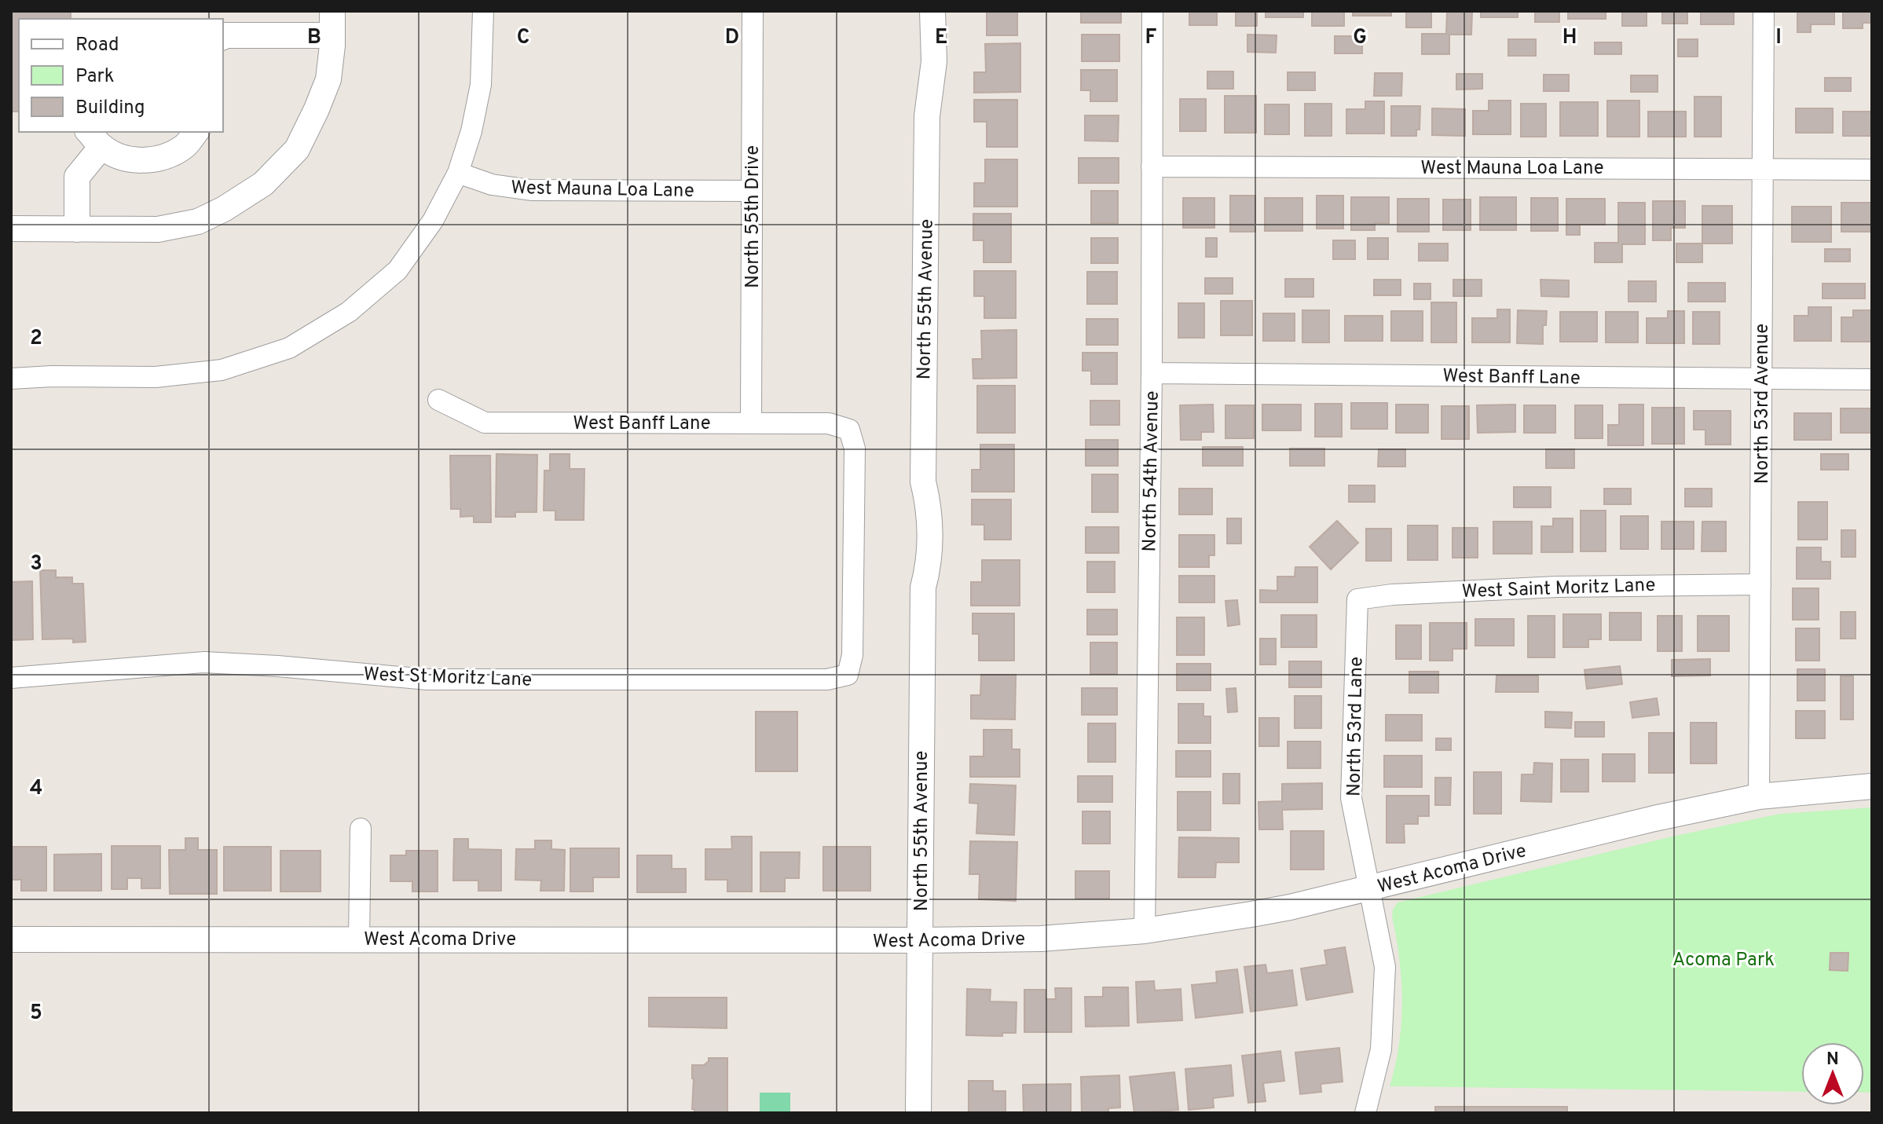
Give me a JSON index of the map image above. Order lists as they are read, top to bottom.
{
  "streets": {
    "street": [
      "West Mauna Loa Lane",
      "North 55th Drive",
      "North 55th Avenue",
      "West Banff Lane",
      "North 53rd Avenue",
      "North 54th Avenue",
      "West Saint Moritz Lane",
      "West St Moritz Lane",
      "North 53rd Lane",
      "West Acoma Drive"
    ]
  },
  "crossings": [
    ["West Mauna Loa Lane", "North 55th Drive"],
    ["West Mauna Loa Lane", "North 53rd Avenue"],
    ["West Mauna Loa Lane", "North 54th Avenue"],
    ["North 55th Drive", "West Banff Lane"],
    ["North 55th Avenue", "West Acoma Drive"],
    ["West Banff Lane", "North 53rd Avenue"],
    ["West Banff Lane", "North 54th Avenue"],
    ["West Banff Lane", "West St Moritz Lane"],
    ["North 53rd Avenue", "West Saint Moritz Lane"],
    ["North 53rd Avenue", "West Acoma Drive"],
    ["North 54th Avenue", "West Acoma Drive"],
    ["West Saint Moritz Lane", "North 53rd Lane"],
    ["North 53rd Lane", "West Acoma Drive"]
  ],
  "parks": ["Acoma Park"],
  "legend": ["Road", "Park", "Building"],
  "north": "top",
  "grid": {
    "columns": [
      "B",
      "C",
      "D",
      "E",
      "F",
      "G",
      "H",
      "I"
    ],
    "rows": [
      "2",
      "3",
      "4",
      "5"
    ]
  }
}
